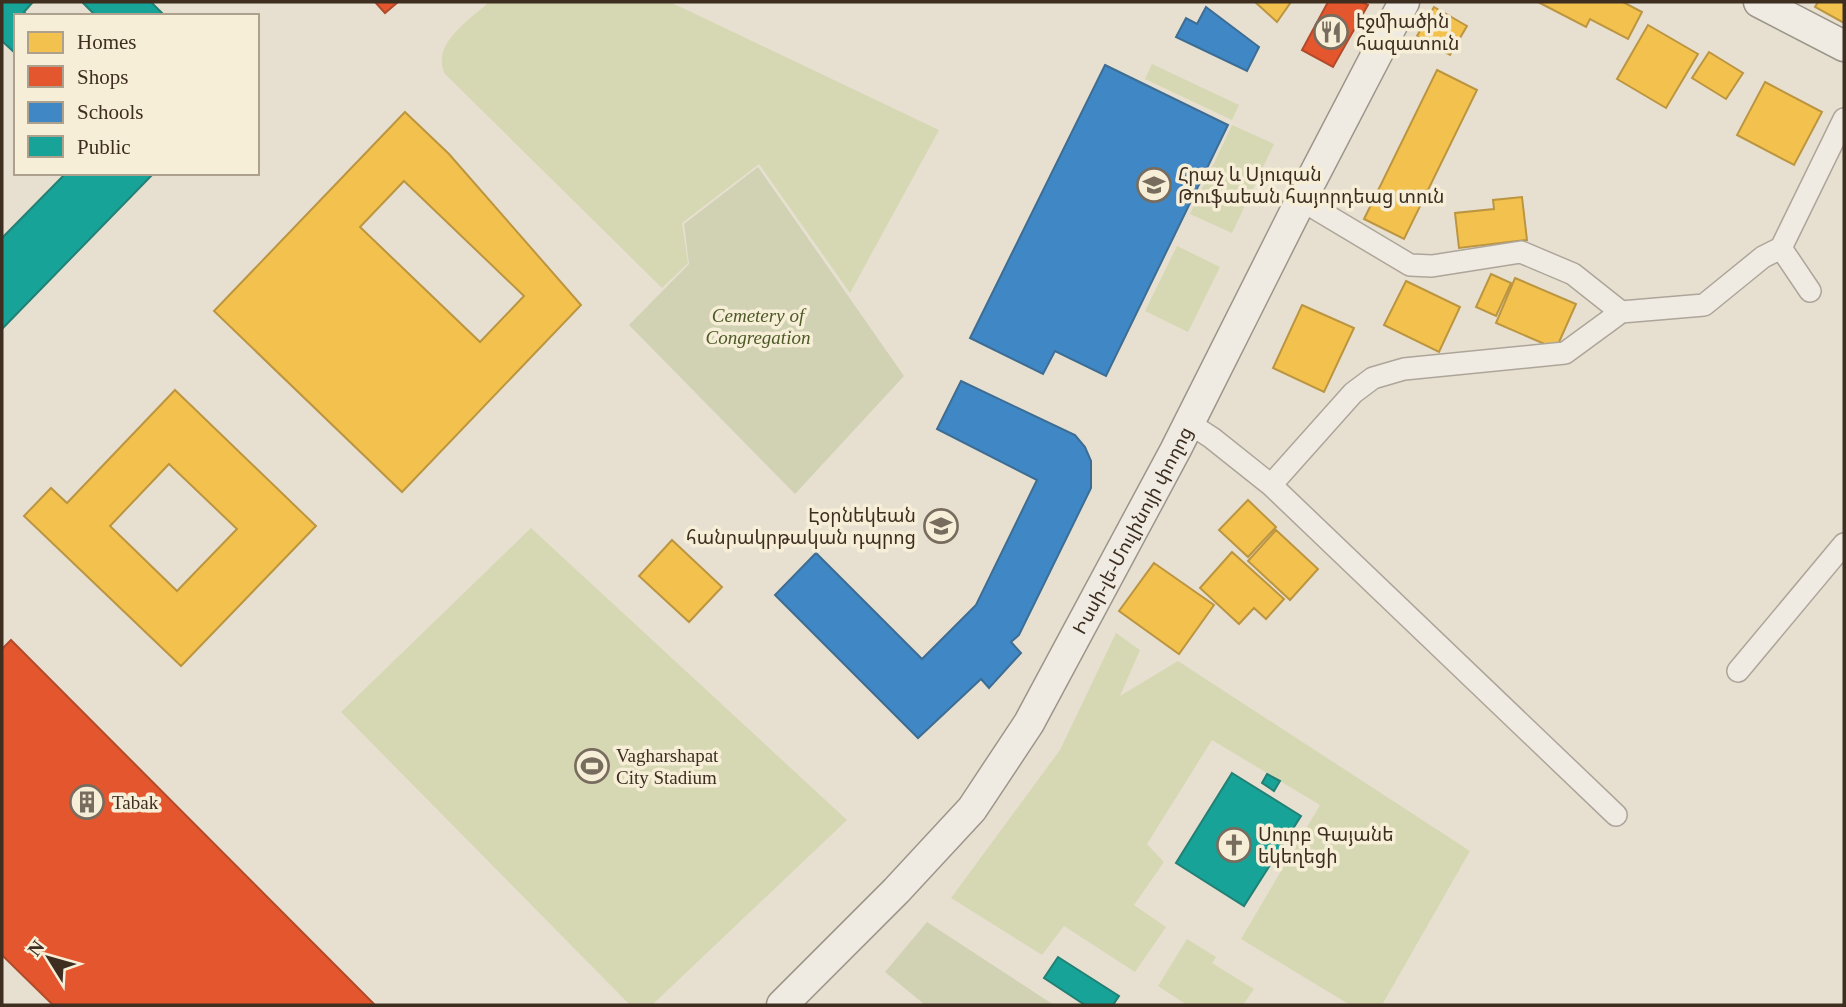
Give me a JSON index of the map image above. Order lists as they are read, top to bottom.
{
  "streets": {
    "street": ["Իսսի-լե-Մուլինոյի փողոց"]
  },
  "parks": ["Cemetery of Congregation"],
  "places": {
    "restaurant": ["էջմիածին հազատուն"],
    "school or university": ["Հրաչ և Սյուզան Թուֆաեան հայորդեաց տուն", "Էօրնեկեան հանրակրթական դպրոց"],
    "sports": ["Vagharshapat City Stadium"],
    "building": ["Tabak"],
    "church": ["Սուրբ Գայանե եկեղեցի"]
  },
  "legend": [
    "Homes",
    "Shops",
    "Schools",
    "Public"
  ],
  "north": "top left"
}
